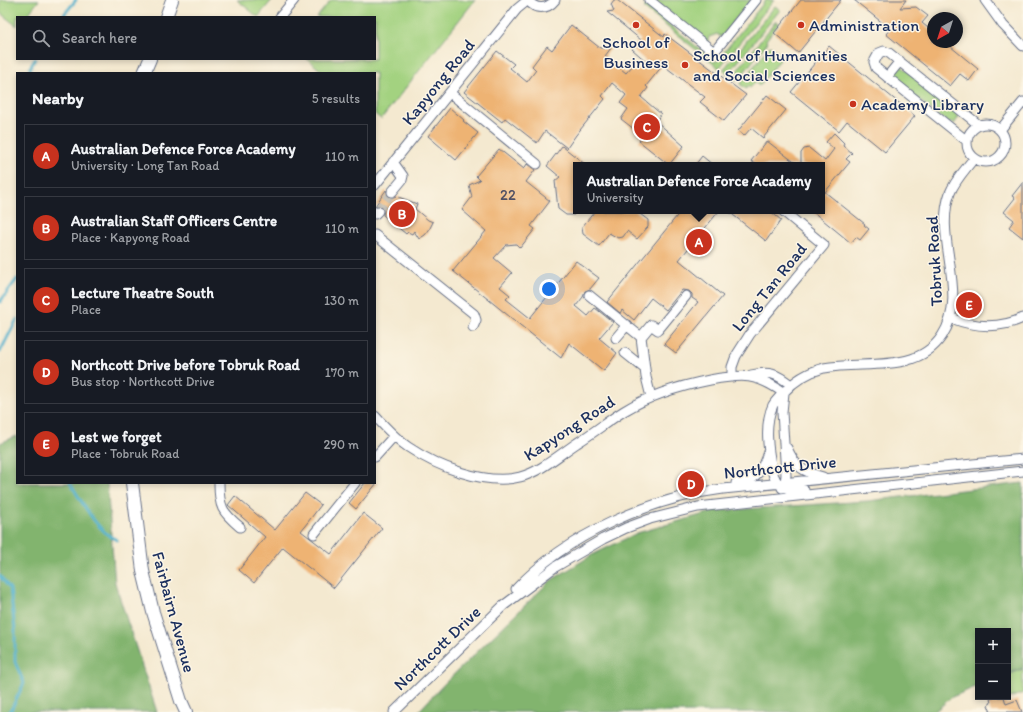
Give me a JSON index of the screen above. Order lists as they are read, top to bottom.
{
  "streets": {
    "main road": ["Fairbairn Avenue"],
    "street": [
      "Kapyong Road",
      "Tobruk Road",
      "Long Tan Road",
      "Northcott Drive"
    ]
  },
  "crossings": [
    ["Kapyong Road", "Tobruk Road"],
    ["Kapyong Road", "Long Tan Road"],
    ["Tobruk Road", "Northcott Drive"]
  ],
  "places": [
    "School of Business",
    "Administration",
    "School of Humanities and Social Sciences",
    "Academy Library"
  ],
  "house_numbers": ["22"],
  "north": "bottom left",
  "page": {
    "search": "Search here",
    "heading": ["Nearby", "5 results"],
    "pins": [
      "C",
      "B",
      "A",
      "E",
      "D"
    ],
    "list": [
      {
        "mark": "A",
        "name": "Australian Defence Force Academy",
        "note": "University · Long Tan Road",
        "value": "110 m"
      },
      {
        "mark": "B",
        "name": "Australian Staff Officers Centre",
        "note": "Place · Kapyong Road",
        "value": "110 m"
      },
      {
        "mark": "C",
        "name": "Lecture Theatre South",
        "note": "Place",
        "value": "130 m"
      },
      {
        "mark": "D",
        "name": "Northcott Drive before Tobruk Road",
        "note": "Bus stop · Northcott Drive",
        "value": "170 m"
      },
      {
        "mark": "E",
        "name": "Lest we forget",
        "note": "Place · Tobruk Road",
        "value": "290 m"
      }
    ],
    "popup": ["Australian Defence Force Academy", "University"],
    "map_buttons": ["+", "−"]
  }
}
